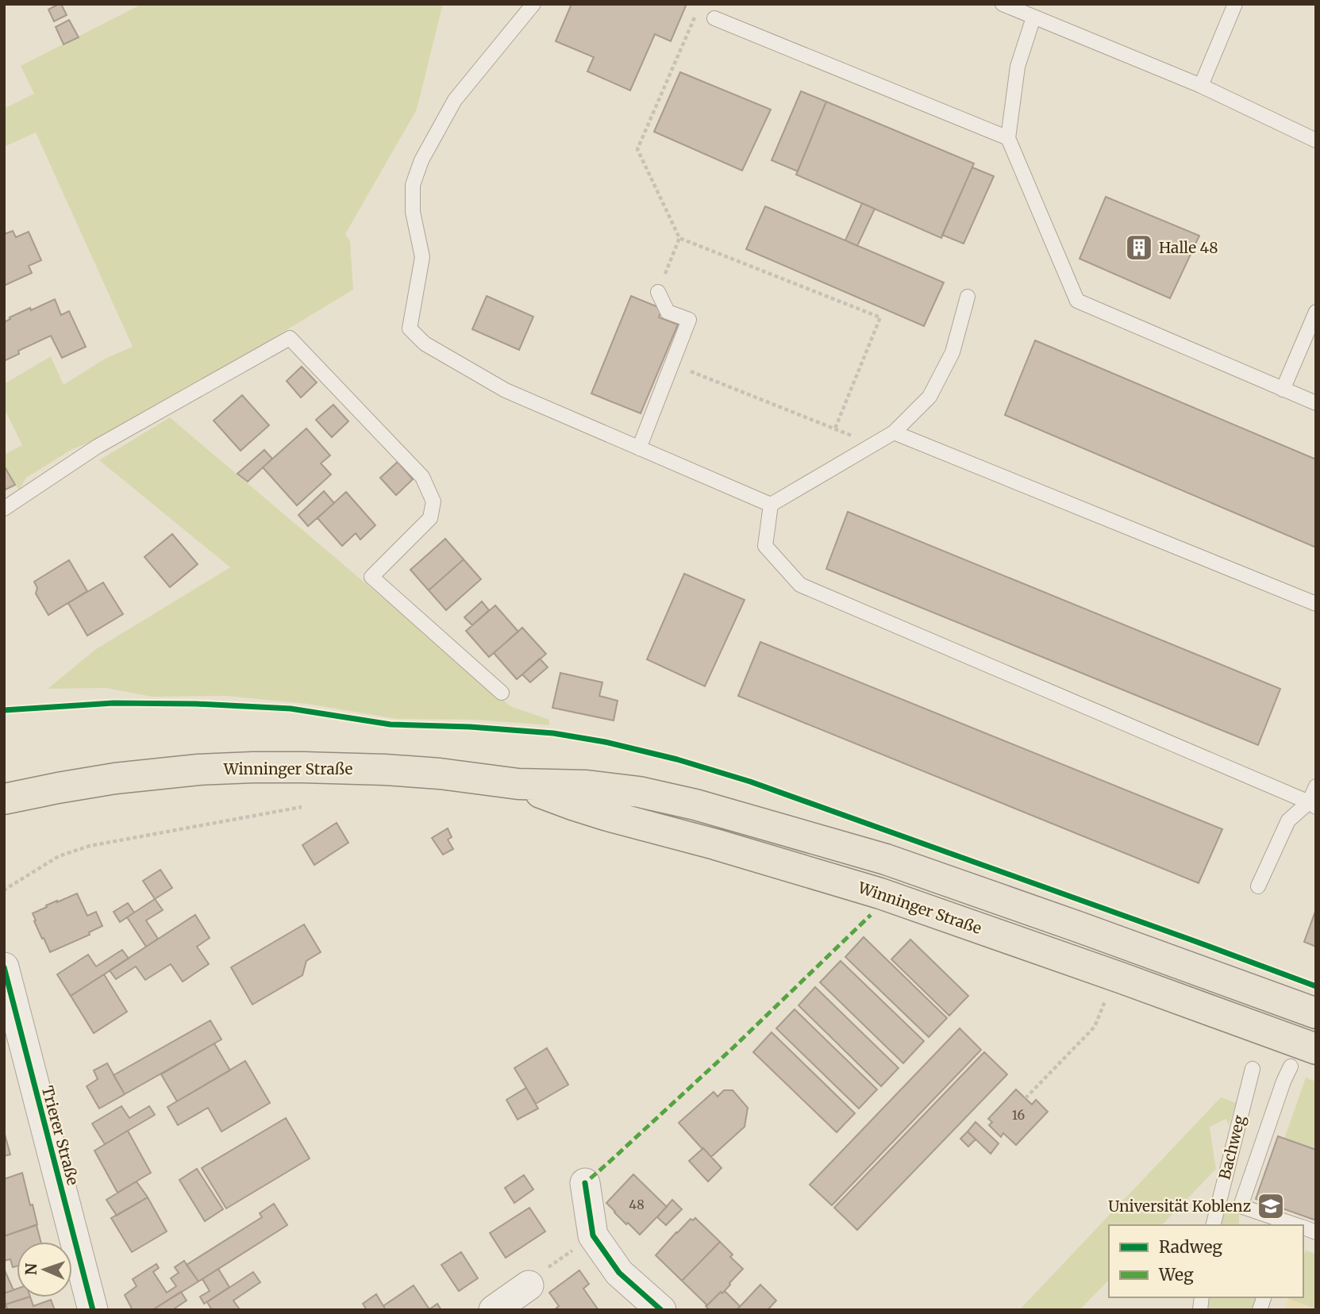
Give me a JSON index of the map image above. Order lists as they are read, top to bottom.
{
  "streets": {
    "main road": ["Winninger Straße"],
    "street": ["Trierer Straße"],
    "lane": ["Bachweg"]
  },
  "places": {
    "building": ["Halle 48"],
    "school or university": ["Universität Koblenz"]
  },
  "house_numbers": ["16", "48"],
  "legend": ["Radweg", "Weg"],
  "north": "left"
}
